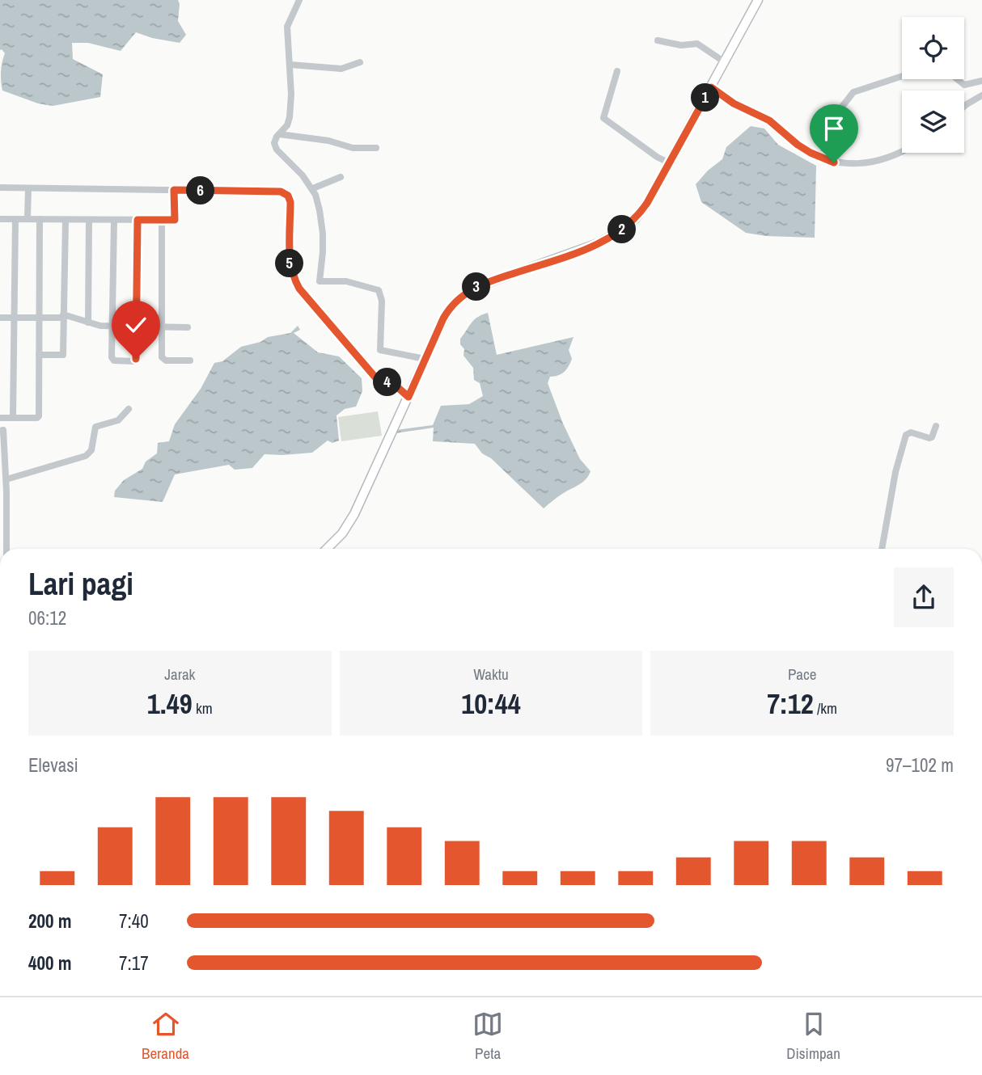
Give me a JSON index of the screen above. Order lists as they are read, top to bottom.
{
  "page": {
    "pins": [
      "1",
      "6",
      "2",
      "5",
      "3",
      "4"
    ],
    "heading": ["Lari pagi", "06:12"],
    "stats": [
      ["Jarak", "1.49 km"],
      ["Waktu", "10:44"],
      ["Pace", "7:12 /km"]
    ],
    "chart": ["Elevasi", "97–102 m"],
    "list": [
      {
        "name": "200 m",
        "note": "7:40"
      },
      {
        "name": "400 m",
        "note": "7:17"
      }
    ],
    "tabs": ["Beranda", "Peta", "Disimpan"]
  }
}
